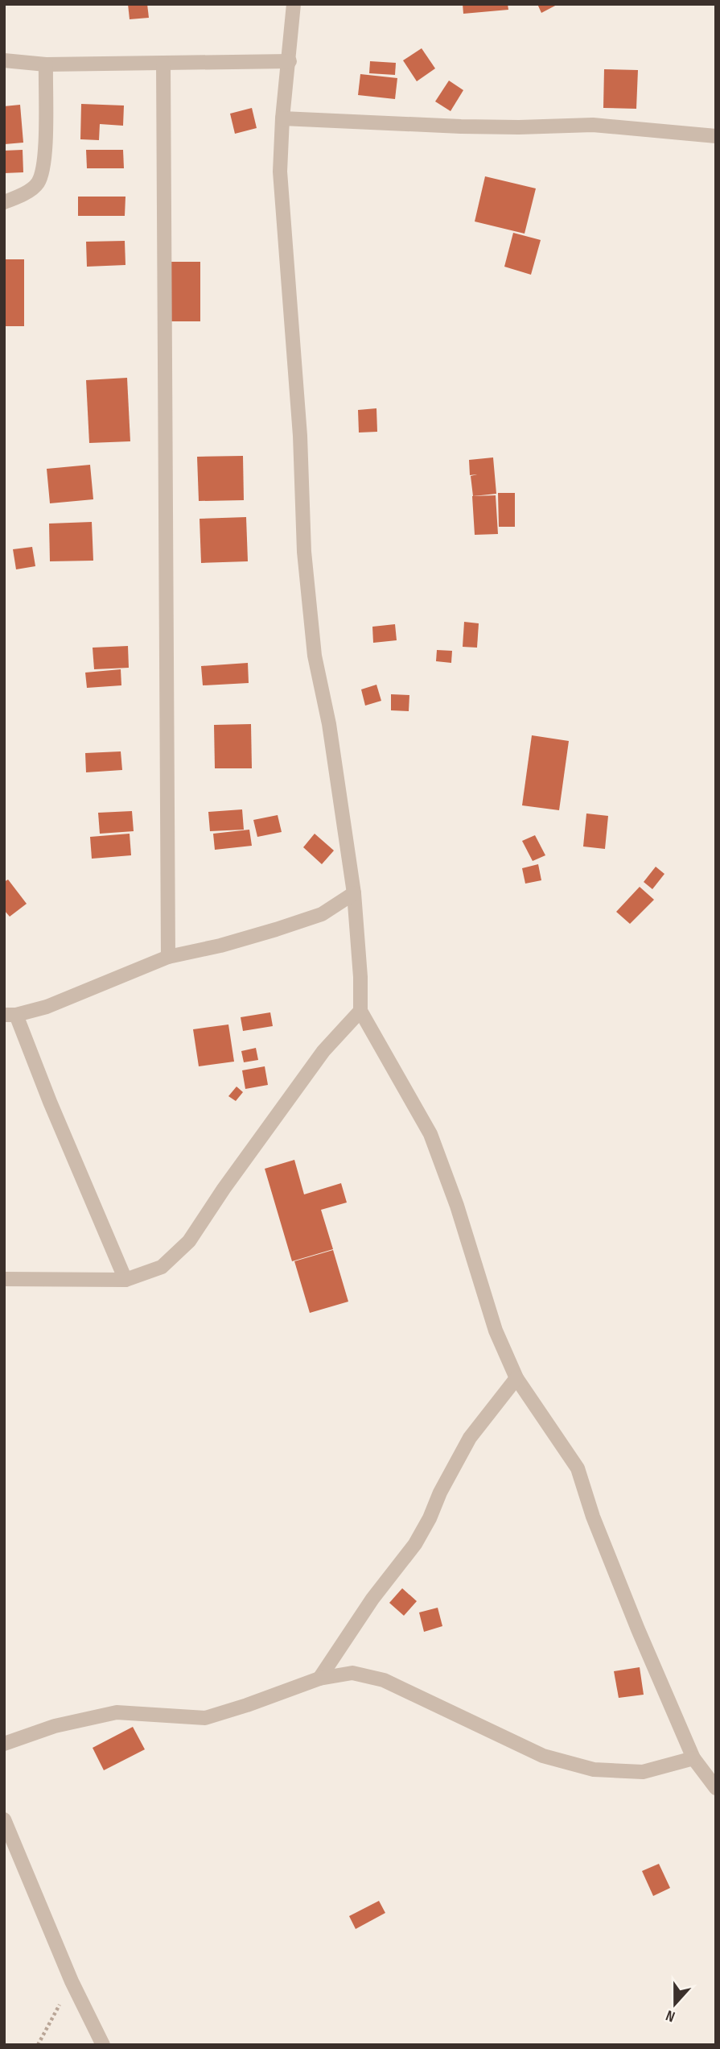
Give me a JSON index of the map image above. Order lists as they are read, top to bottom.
{
  "north": "bottom"
}
